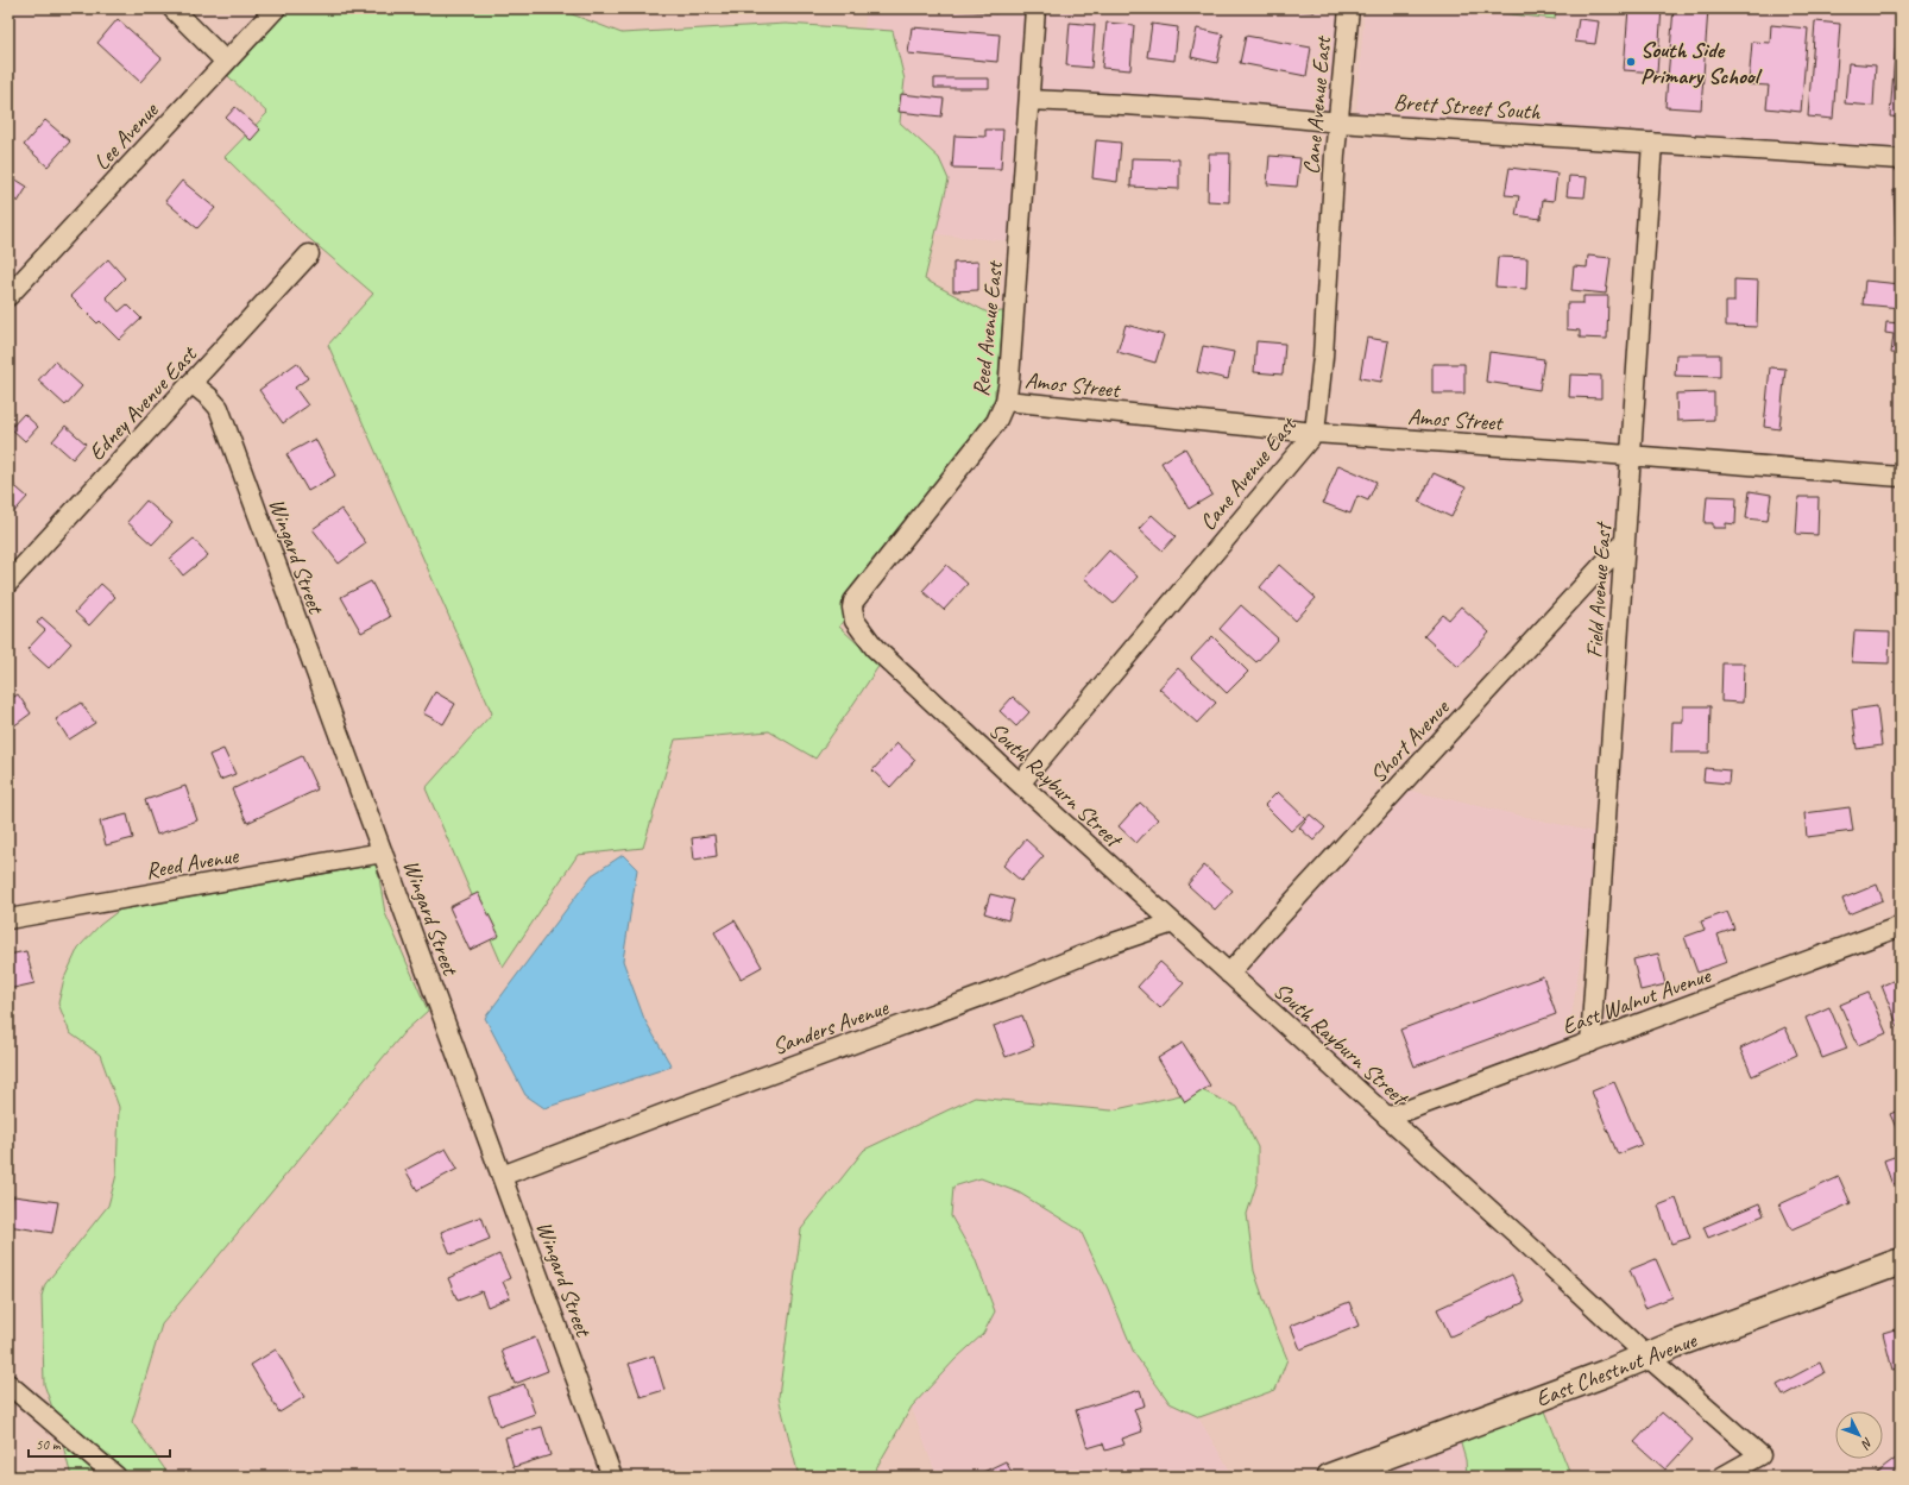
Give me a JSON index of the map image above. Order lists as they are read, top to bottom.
{
  "streets": {
    "street": [
      "Cane Avenue East",
      "Brett Street South",
      "Lee Avenue",
      "Reed Avenue East",
      "Amos Street",
      "Edney Avenue East",
      "Wingard Street",
      "Field Avenue East",
      "Short Avenue",
      "South Rayburn Street",
      "Reed Avenue",
      "East Walnut Avenue",
      "Sanders Avenue",
      "East Chestnut Avenue"
    ]
  },
  "crossings": [
    ["Cane Avenue East", "Brett Street South"],
    ["Cane Avenue East", "Amos Street"],
    ["Cane Avenue East", "South Rayburn Street"],
    ["Brett Street South", "Reed Avenue East"],
    ["Brett Street South", "Field Avenue East"],
    ["Reed Avenue East", "Amos Street"],
    ["Reed Avenue East", "South Rayburn Street"],
    ["Amos Street", "Field Avenue East"],
    ["Edney Avenue East", "Wingard Street"],
    ["Wingard Street", "Reed Avenue"],
    ["Wingard Street", "Sanders Avenue"],
    ["Field Avenue East", "Short Avenue"],
    ["Field Avenue East", "East Walnut Avenue"],
    ["Short Avenue", "South Rayburn Street"],
    ["South Rayburn Street", "East Walnut Avenue"],
    ["South Rayburn Street", "Sanders Avenue"],
    ["South Rayburn Street", "East Chestnut Avenue"]
  ],
  "places": ["South Side Primary School"],
  "scale_bar": "50 m",
  "north": "bottom right"
}
